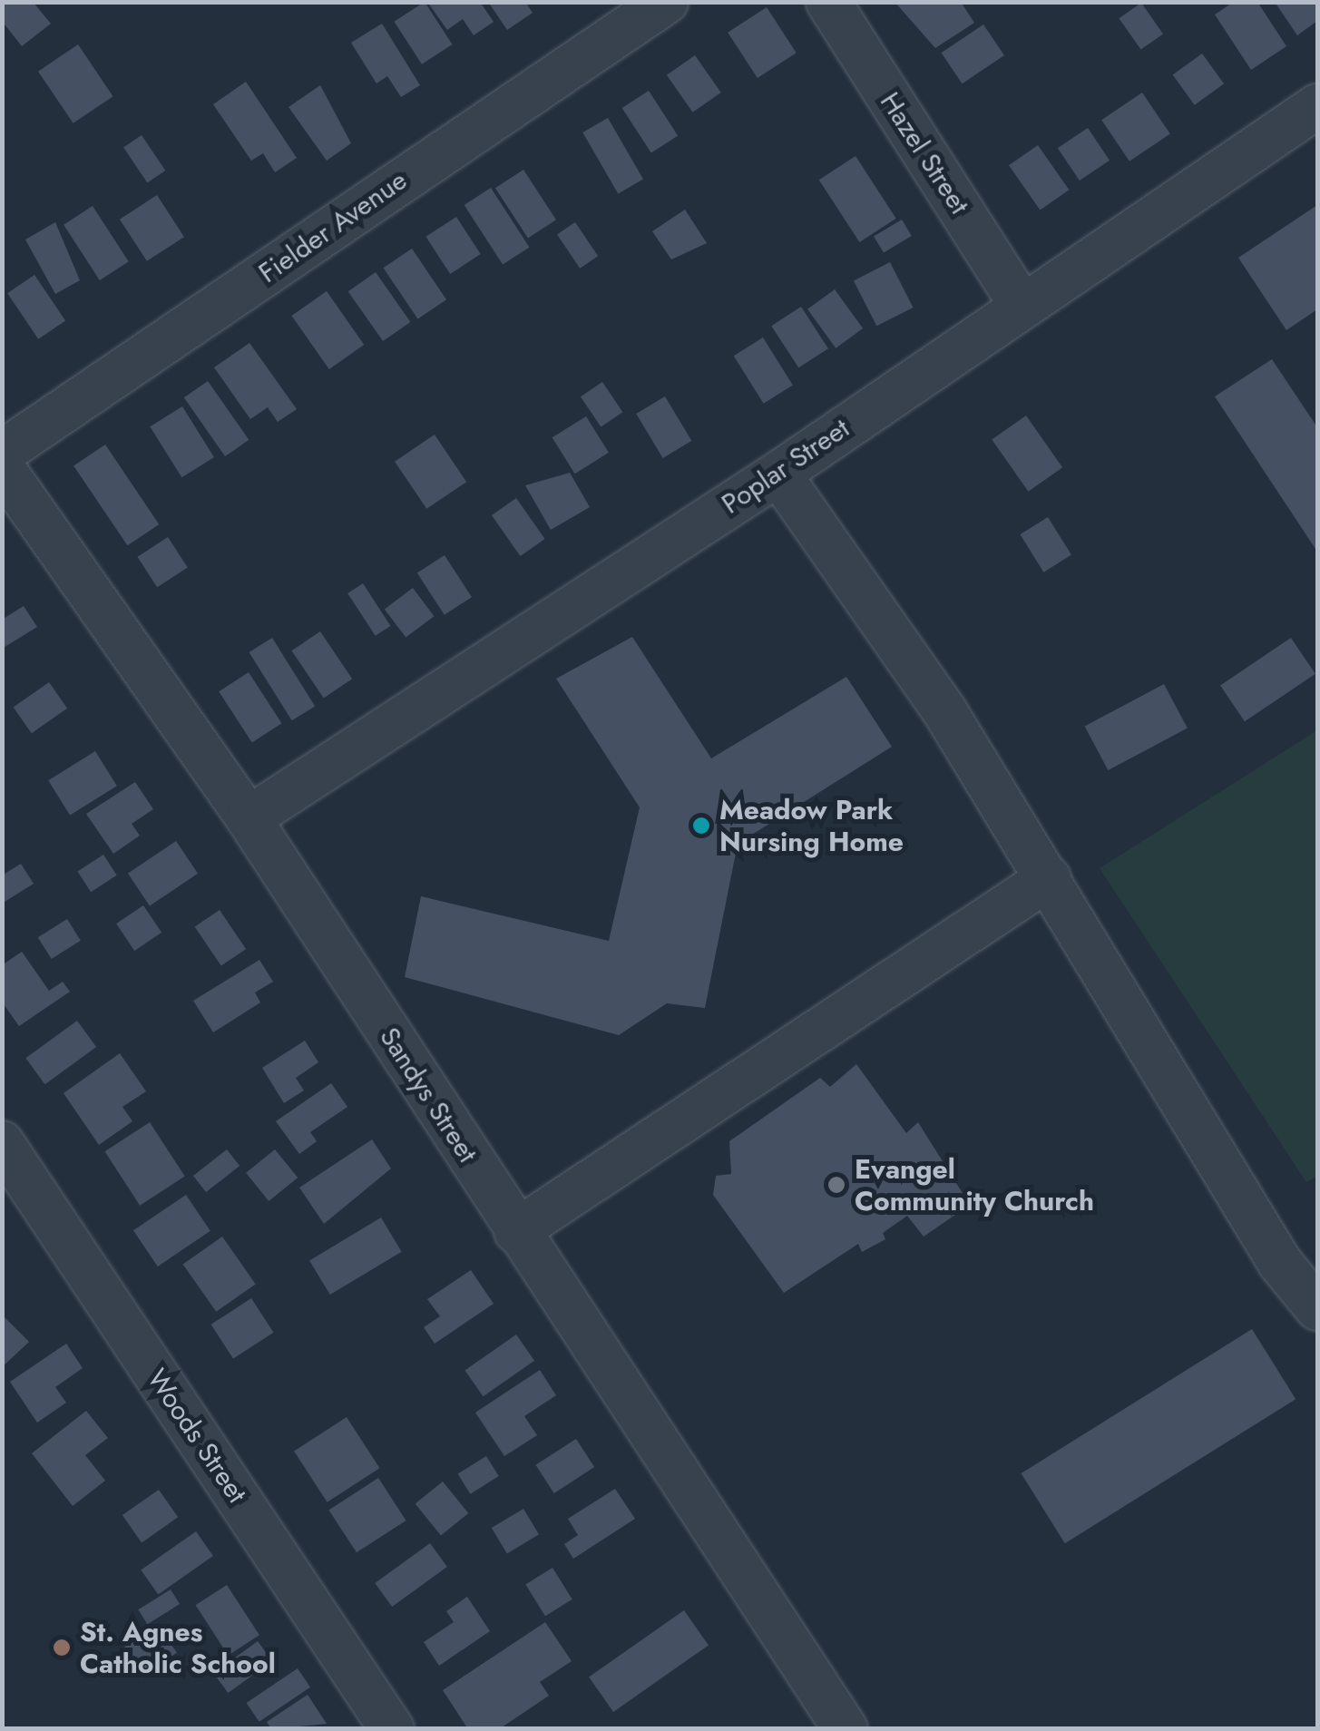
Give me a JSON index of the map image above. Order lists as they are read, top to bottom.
{
  "streets": {
    "street": [
      "Hazel Street",
      "Fielder Avenue",
      "Poplar Street",
      "Sandys Street",
      "Woods Street"
    ]
  },
  "crossings": [
    ["Hazel Street", "Poplar Street"],
    ["Poplar Street", "Sandys Street"]
  ],
  "places": ["Meadow Park Nursing Home", "Evangel Community Church", "St. Agnes Catholic School"]
}
